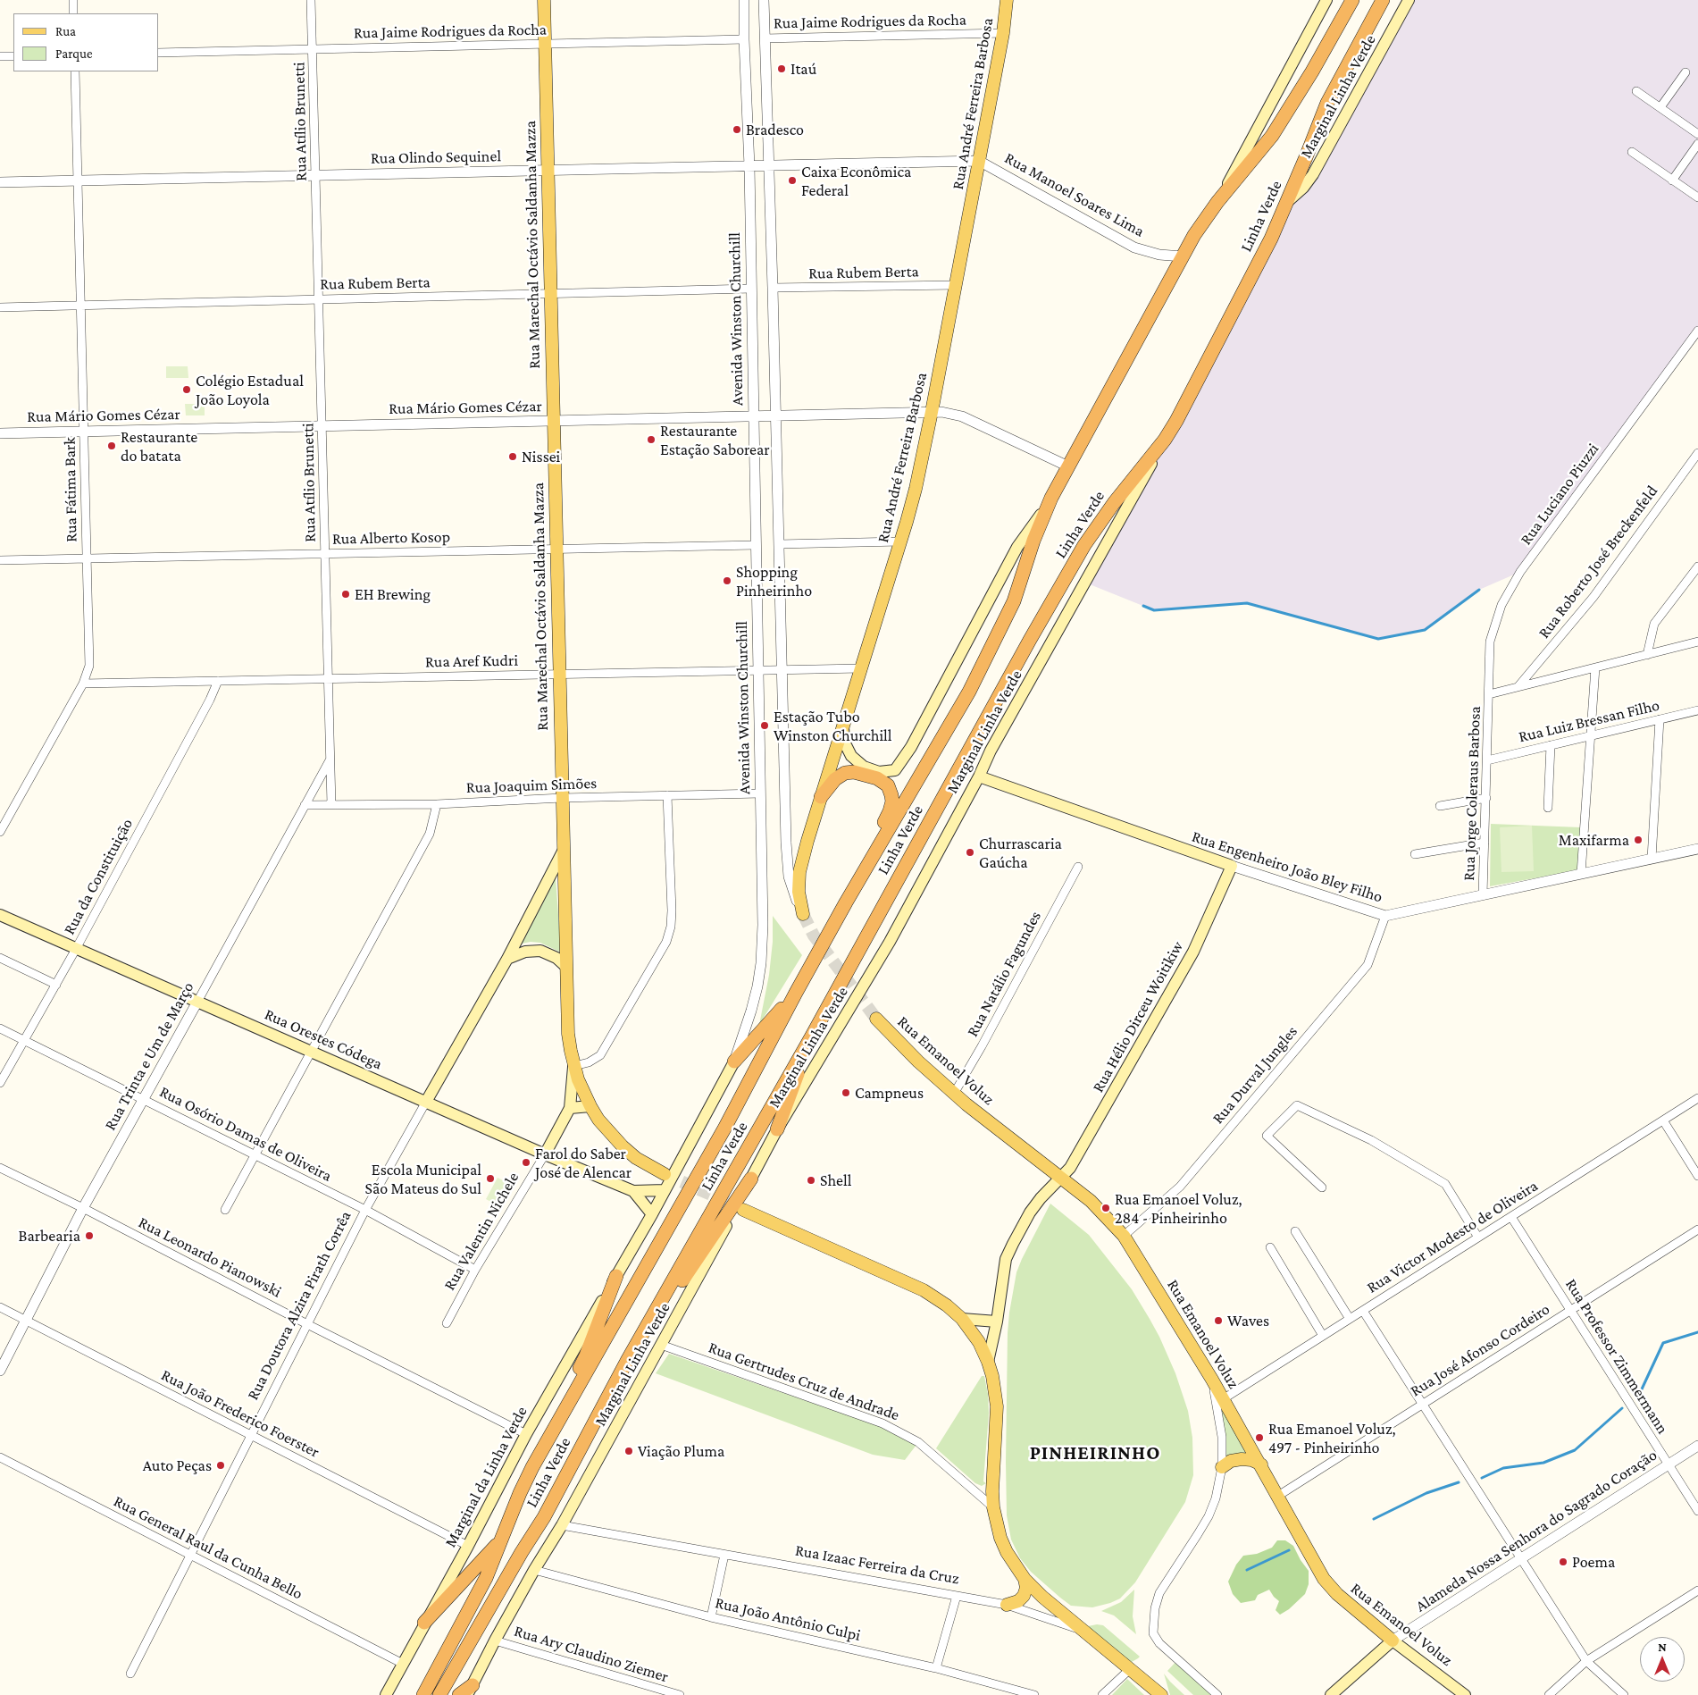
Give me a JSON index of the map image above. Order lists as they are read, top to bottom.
{
  "streets": {
    "highway": ["Linha Verde"],
    "main road": [
      "Marginal Linha Verde",
      "Rua André Ferreira Barbosa",
      "Rua Marechal Octávio Saldanha Mazza",
      "Rua Engenheiro João Bley Filho",
      "Rua Hélio Dirceu Woitikiw",
      "Rua Orestes Códega",
      "Rua Emanoel Voluz",
      "Rua Valentin Nichele",
      "Rua Doutora Alzira Pirath Corrêa",
      "Marginal da Linha Verde",
      "Alameda Nossa Senhora do Sagrado Coração",
      "Rua Izaac Ferreira da Cruz"
    ],
    "street": [
      "Rua Jaime Rodrigues da Rocha",
      "Rua Atílio Brunetti",
      "Rua Olindo Sequinel",
      "Rua Manoel Soares Lima",
      "Rua Rubem Berta",
      "Avenida Winston Churchill",
      "Rua Mário Gomes Cézar",
      "Rua Fátima Bark",
      "Rua Luciano Piuzzi",
      "Rua Alberto Kosop",
      "Rua Roberto José Breckenfeld",
      "Rua Aref Kudri",
      "Rua Luiz Bressan Filho",
      "Rua Joaquim Simões",
      "Rua Jorge Coleraus Barbosa",
      "Rua da Constituição",
      "Rua Natálio Fagundes",
      "Rua Trinta e Um de Março",
      "Rua Durval Jungles",
      "Rua Osório Damas de Oliveira",
      "Rua Victor Modesto de Oliveira",
      "Rua Leonardo Pianowski",
      "Rua José Afonso Cordeiro",
      "Rua Professor Zimmermann",
      "Rua Gertrudes Cruz de Andrade",
      "Rua João Frederico Foerster",
      "Rua General Raul da Cunha Bello",
      "Rua João Antônio Culpi",
      "Rua Ary Claudino Ziemer"
    ]
  },
  "crossings": [
    ["Rua Jaime Rodrigues da Rocha", "Rua André Ferreira Barbosa"],
    ["Rua Jaime Rodrigues da Rocha", "Rua Atílio Brunetti"],
    ["Rua Jaime Rodrigues da Rocha", "Rua Marechal Octávio Saldanha Mazza"],
    ["Rua Jaime Rodrigues da Rocha", "Avenida Winston Churchill"],
    ["Marginal Linha Verde", "Linha Verde"],
    ["Marginal Linha Verde", "Rua Engenheiro João Bley Filho"],
    ["Marginal Linha Verde", "Rua Gertrudes Cruz de Andrade"],
    ["Marginal Linha Verde", "Rua Izaac Ferreira da Cruz"],
    ["Marginal Linha Verde", "Rua João Antônio Culpi"],
    ["Marginal Linha Verde", "Rua Ary Claudino Ziemer"],
    ["Rua André Ferreira Barbosa", "Rua Olindo Sequinel"],
    ["Rua André Ferreira Barbosa", "Rua Manoel Soares Lima"],
    ["Rua André Ferreira Barbosa", "Rua Rubem Berta"],
    ["Rua André Ferreira Barbosa", "Rua Mário Gomes Cézar"],
    ["Rua André Ferreira Barbosa", "Rua Aref Kudri"],
    ["Rua Atílio Brunetti", "Rua Olindo Sequinel"],
    ["Rua Atílio Brunetti", "Rua Rubem Berta"],
    ["Rua Atílio Brunetti", "Rua Mário Gomes Cézar"],
    ["Rua Atílio Brunetti", "Rua Alberto Kosop"],
    ["Rua Atílio Brunetti", "Rua Aref Kudri"],
    ["Rua Atílio Brunetti", "Rua Joaquim Simões"],
    ["Rua Atílio Brunetti", "Rua Trinta e Um de Março"],
    ["Rua Olindo Sequinel", "Rua Manoel Soares Lima"],
    ["Rua Olindo Sequinel", "Rua Marechal Octávio Saldanha Mazza"],
    ["Rua Olindo Sequinel", "Avenida Winston Churchill"],
    ["Rua Olindo Sequinel", "Rua Fátima Bark"],
    ["Rua Manoel Soares Lima", "Linha Verde"],
    ["Linha Verde", "Rua Mário Gomes Cézar"],
    ["Rua Marechal Octávio Saldanha Mazza", "Rua Rubem Berta"],
    ["Rua Marechal Octávio Saldanha Mazza", "Rua Mário Gomes Cézar"],
    ["Rua Marechal Octávio Saldanha Mazza", "Rua Alberto Kosop"],
    ["Rua Marechal Octávio Saldanha Mazza", "Rua Aref Kudri"],
    ["Rua Marechal Octávio Saldanha Mazza", "Rua Joaquim Simões"],
    ["Rua Marechal Octávio Saldanha Mazza", "Rua Valentin Nichele"],
    ["Rua Marechal Octávio Saldanha Mazza", "Rua Doutora Alzira Pirath Corrêa"],
    ["Rua Rubem Berta", "Avenida Winston Churchill"],
    ["Rua Rubem Berta", "Rua Fátima Bark"],
    ["Avenida Winston Churchill", "Rua Mário Gomes Cézar"],
    ["Avenida Winston Churchill", "Rua Alberto Kosop"],
    ["Avenida Winston Churchill", "Rua Aref Kudri"],
    ["Avenida Winston Churchill", "Rua Joaquim Simões"],
    ["Rua Mário Gomes Cézar", "Rua Fátima Bark"],
    ["Rua Fátima Bark", "Rua Alberto Kosop"],
    ["Rua Fátima Bark", "Rua Aref Kudri"],
    ["Rua Luciano Piuzzi", "Rua Jorge Coleraus Barbosa"],
    ["Rua Aref Kudri", "Rua da Constituição"],
    ["Rua Luiz Bressan Filho", "Rua Jorge Coleraus Barbosa"],
    ["Rua Joaquim Simões", "Rua Trinta e Um de Março"],
    ["Rua Jorge Coleraus Barbosa", "Rua Engenheiro João Bley Filho"],
    ["Rua Engenheiro João Bley Filho", "Rua Hélio Dirceu Woitikiw"],
    ["Rua Engenheiro João Bley Filho", "Rua Durval Jungles"],
    ["Rua da Constituição", "Rua Orestes Códega"],
    ["Rua da Constituição", "Rua Osório Damas de Oliveira"],
    ["Rua Natálio Fagundes", "Rua Emanoel Voluz"],
    ["Rua Hélio Dirceu Woitikiw", "Rua Emanoel Voluz"],
    ["Rua Orestes Códega", "Rua Trinta e Um de Março"],
    ["Rua Orestes Códega", "Rua Valentin Nichele"],
    ["Rua Orestes Códega", "Rua Doutora Alzira Pirath Corrêa"],
    ["Rua Trinta e Um de Março", "Rua Osório Damas de Oliveira"],
    ["Rua Trinta e Um de Março", "Rua Leonardo Pianowski"],
    ["Rua Trinta e Um de Março", "Rua João Frederico Foerster"],
    ["Rua Emanoel Voluz", "Rua Durval Jungles"],
    ["Rua Emanoel Voluz", "Rua Victor Modesto de Oliveira"],
    ["Rua Emanoel Voluz", "Rua José Afonso Cordeiro"],
    ["Rua Emanoel Voluz", "Alameda Nossa Senhora do Sagrado Coração"],
    ["Rua Osório Damas de Oliveira", "Rua Valentin Nichele"],
    ["Rua Osório Damas de Oliveira", "Rua Doutora Alzira Pirath Corrêa"],
    ["Rua Victor Modesto de Oliveira", "Rua Professor Zimmermann"],
    ["Rua Leonardo Pianowski", "Rua Doutora Alzira Pirath Corrêa"],
    ["Rua Leonardo Pianowski", "Marginal da Linha Verde"],
    ["Rua Doutora Alzira Pirath Corrêa", "Rua João Frederico Foerster"],
    ["Rua Doutora Alzira Pirath Corrêa", "Rua General Raul da Cunha Bello"],
    ["Rua José Afonso Cordeiro", "Rua Professor Zimmermann"],
    ["Rua Professor Zimmermann", "Alameda Nossa Senhora do Sagrado Coração"],
    ["Rua João Frederico Foerster", "Marginal da Linha Verde"],
    ["Marginal da Linha Verde", "Rua General Raul da Cunha Bello"]
  ],
  "districts": ["PINHEIRINHO"],
  "places": [
    "Itaú",
    "Bradesco",
    "Caixa Econômica Federal",
    "Colégio Estadual João Loyola",
    "Restaurante Estação Saborear",
    "Restaurante do batata",
    "Nissei",
    "Shopping Pinheirinho",
    "EH Brewing",
    "Estação Tubo Winston Churchill",
    "Maxifarma",
    "Churrascaria Gaúcha",
    "Campneus",
    "Farol do Saber José de Alencar",
    "Escola Municipal São Mateus do Sul",
    "Shell",
    "Rua Emanoel Voluz, 284 - Pinheirinho",
    "Barbearia",
    "Waves",
    "Rua Emanoel Voluz, 497 - Pinheirinho",
    "Viação Pluma",
    "Auto Peças",
    "Poema"
  ],
  "legend": ["Rua", "Parque"],
  "north": "top"
}
